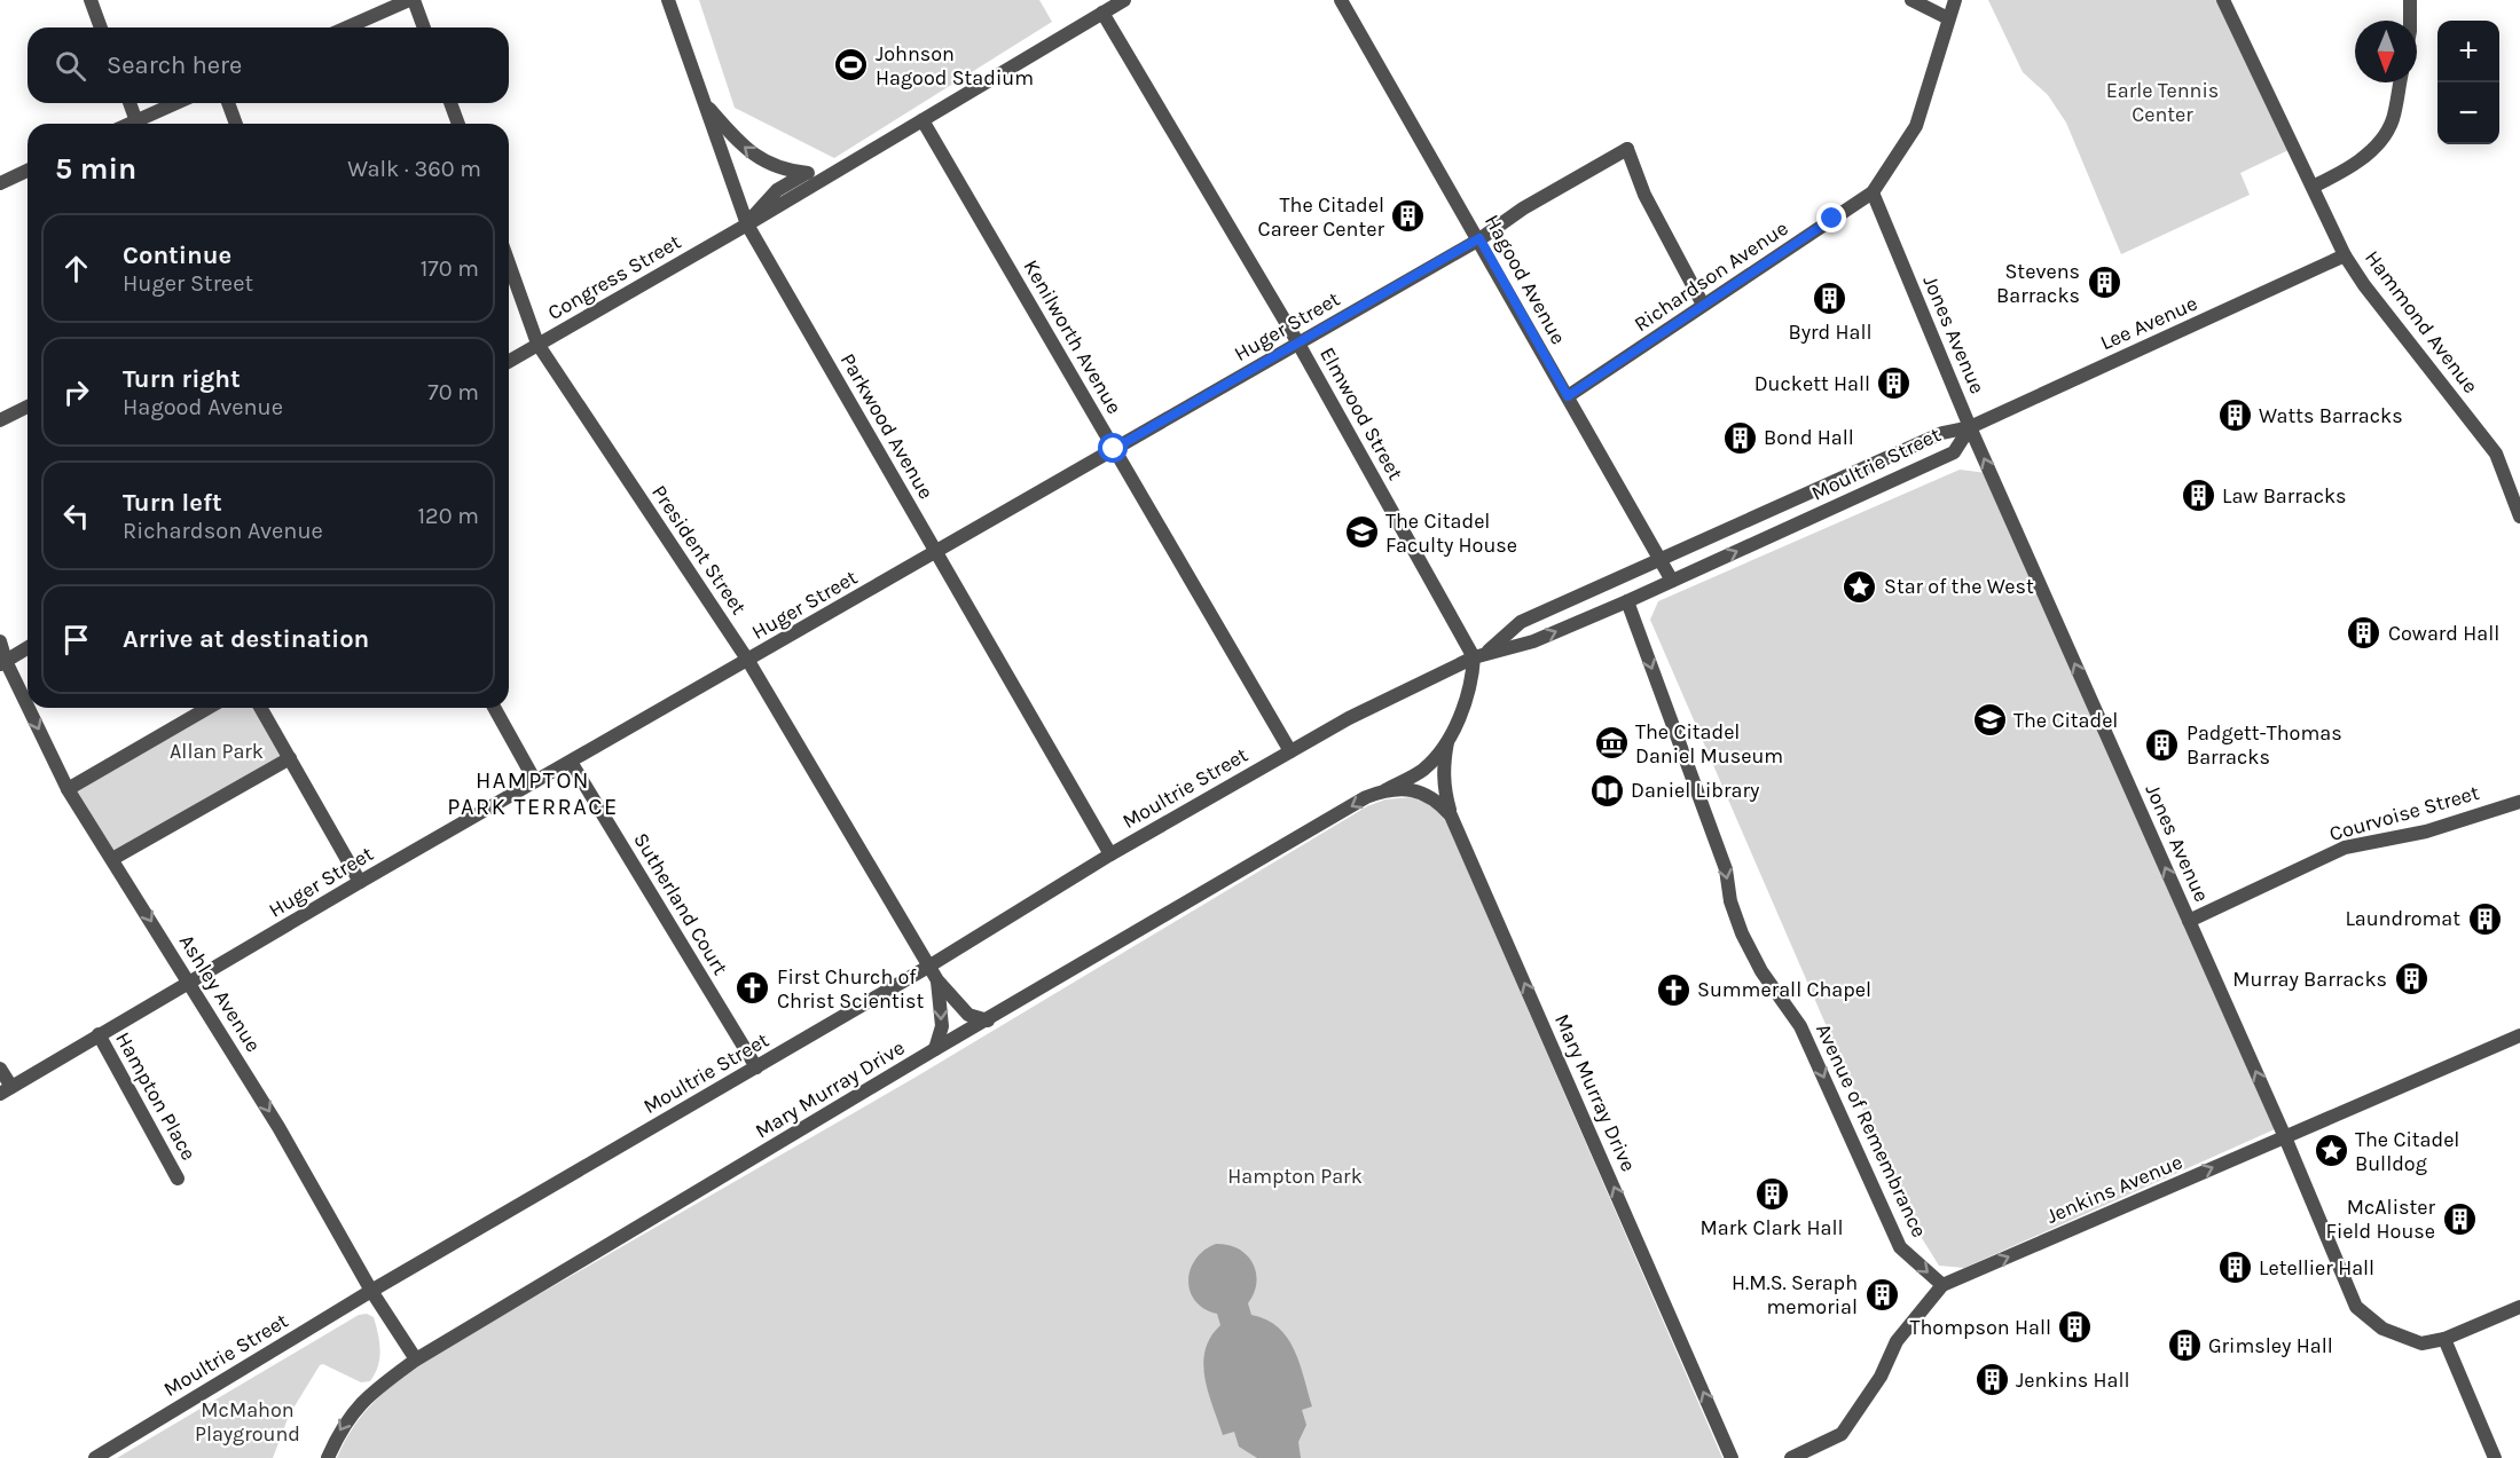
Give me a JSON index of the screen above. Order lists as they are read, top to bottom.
{
  "streets": {
    "street": [
      "Richardson Avenue",
      "Congress Street",
      "Hagood Avenue",
      "Hammond Avenue",
      "Lee Avenue",
      "Huger Street",
      "Jones Avenue",
      "Kenilworth Avenue",
      "Elmwood Street",
      "Parkwood Avenue",
      "Moultrie Street",
      "President Street",
      "Courvoise Street",
      "Sutherland Court",
      "Ashley Avenue",
      "Mary Murray Drive",
      "Hampton Place",
      "Avenue of Remembrance",
      "Jenkins Avenue"
    ]
  },
  "crossings": [
    ["Richardson Avenue", "Hagood Avenue"],
    ["Richardson Avenue", "Huger Street"],
    ["Richardson Avenue", "Jones Avenue"],
    ["Congress Street", "Kenilworth Avenue"],
    ["Congress Street", "Elmwood Street"],
    ["Congress Street", "Parkwood Avenue"],
    ["Congress Street", "President Street"],
    ["Hagood Avenue", "Huger Street"],
    ["Hagood Avenue", "Moultrie Street"],
    ["Hammond Avenue", "Lee Avenue"],
    ["Lee Avenue", "Jones Avenue"],
    ["Lee Avenue", "Moultrie Street"],
    ["Huger Street", "Kenilworth Avenue"],
    ["Huger Street", "Elmwood Street"],
    ["Huger Street", "Parkwood Avenue"],
    ["Huger Street", "President Street"],
    ["Huger Street", "Sutherland Court"],
    ["Huger Street", "Ashley Avenue"],
    ["Huger Street", "Hampton Place"],
    ["Jones Avenue", "Moultrie Street"],
    ["Jones Avenue", "Courvoise Street"],
    ["Jones Avenue", "Jenkins Avenue"],
    ["Kenilworth Avenue", "Moultrie Street"],
    ["Elmwood Street", "Moultrie Street"],
    ["Parkwood Avenue", "Moultrie Street"],
    ["Moultrie Street", "President Street"],
    ["Moultrie Street", "Sutherland Court"],
    ["Moultrie Street", "Ashley Avenue"],
    ["Moultrie Street", "Avenue of Remembrance"],
    ["President Street", "Mary Murray Drive"],
    ["Ashley Avenue", "Mary Murray Drive"],
    ["Avenue of Remembrance", "Jenkins Avenue"]
  ],
  "one_way": [
    "Jones Avenue",
    "Ashley Avenue",
    "Avenue of Remembrance",
    "Jenkins Avenue"
  ],
  "districts": ["HAMPTON PARK TERRACE"],
  "parks": [
    "Earle Tennis Center",
    "Allan Park",
    "Hampton Park",
    "McMahon Playground"
  ],
  "places": {
    "sports": ["Johnson Hagood Stadium"],
    "building": [
      "The Citadel Career Center",
      "Stevens Barracks",
      "Byrd Hall",
      "Duckett Hall",
      "Watts Barracks",
      "Bond Hall",
      "Law Barracks",
      "Coward Hall",
      "Padgett-Thomas Barracks",
      "Laundromat",
      "Murray Barracks",
      "Mark Clark Hall",
      "McAlister Field House",
      "Letellier Hall",
      "H.M.S. Seraph memorial",
      "Thompson Hall",
      "Grimsley Hall",
      "Jenkins Hall"
    ],
    "school or university": ["The Citadel Faculty House", "The Citadel"],
    "place": ["Star of the West", "The Citadel Bulldog"],
    "museum": ["The Citadel Daniel Museum"],
    "library": ["Daniel Library"],
    "church": ["First Church of Christ Scientist", "Summerall Chapel"]
  },
  "north": "bottom",
  "page": {
    "map_buttons": ["+", "−"],
    "search": "Search here",
    "heading": ["5 min", "Walk · 360 m"],
    "list": [
      ["Continue", "Huger Street", "170 m"],
      ["Turn right", "Hagood Avenue", "70 m"],
      ["Turn left", "Richardson Avenue", "120 m"],
      "Arrive at destination"
    ]
  }
}
